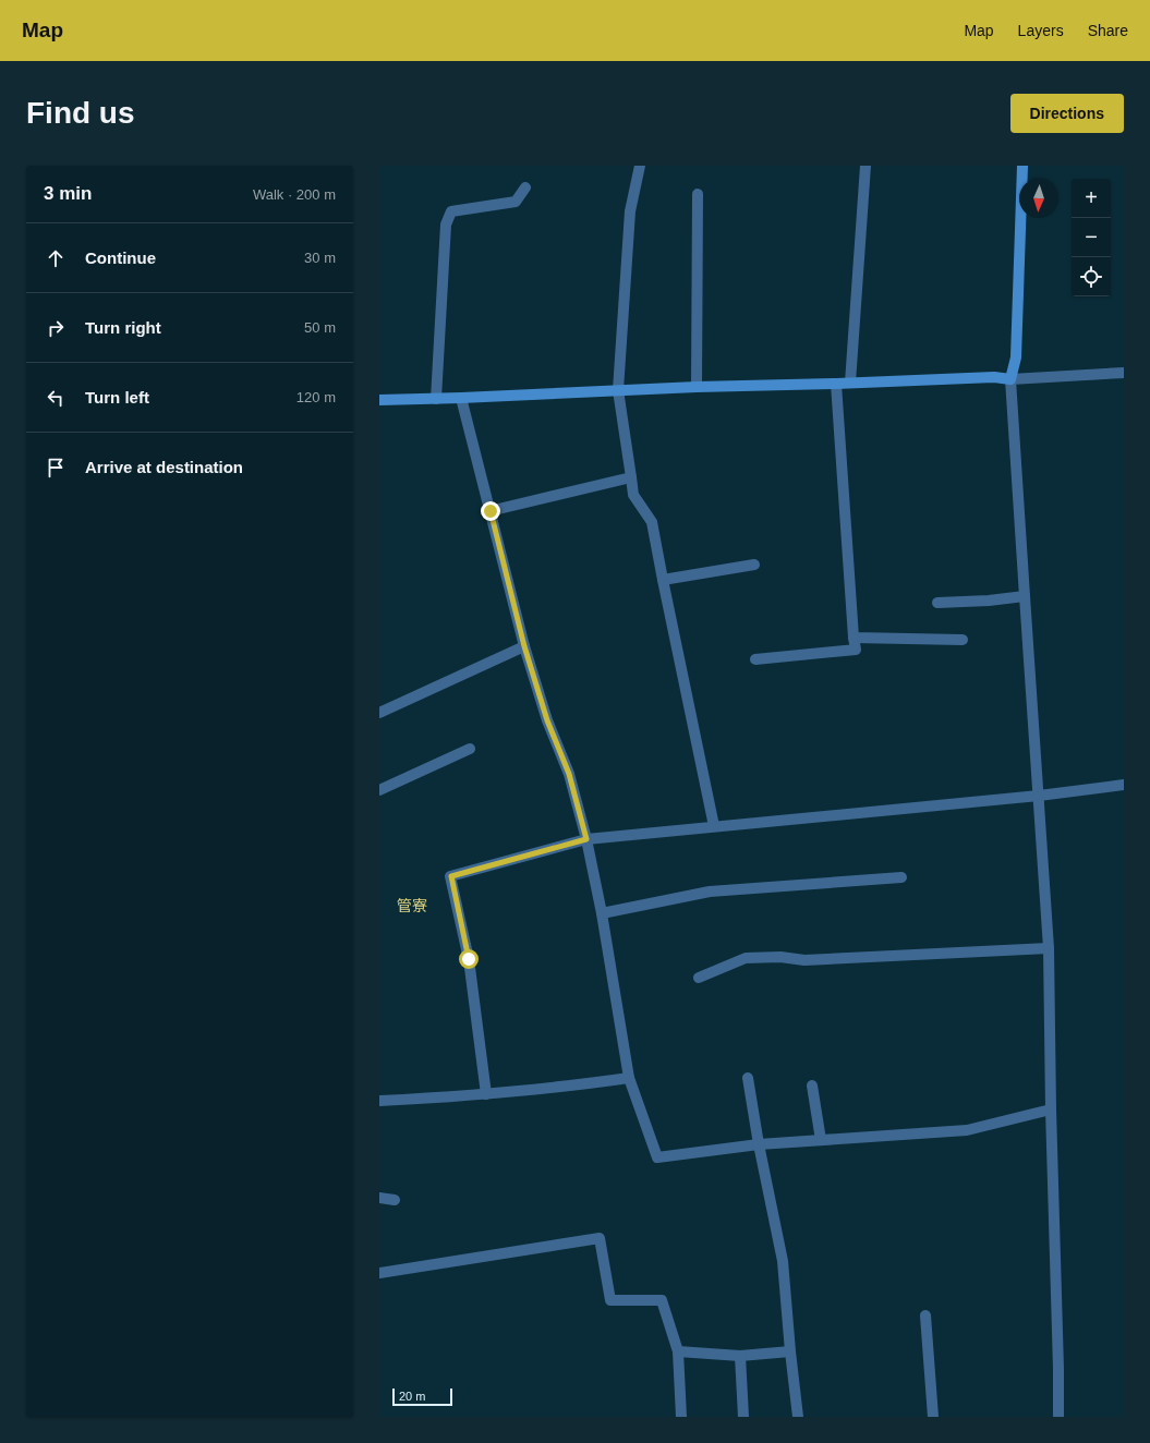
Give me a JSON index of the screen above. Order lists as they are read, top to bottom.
{
  "districts": ["管寮"],
  "scale_bar": "20 m",
  "north": "bottom",
  "page": {
    "header": "Map",
    "nav": ["Map", "Layers", "Share"],
    "buttons": "Directions",
    "title": "Find us",
    "heading": ["3 min", "Walk · 200 m"],
    "map_buttons": ["+", "−"],
    "list": [
      ["Continue", "30 m"],
      ["Turn right", "50 m"],
      ["Turn left", "120 m"],
      "Arrive at destination"
    ],
    "scale": "20 m"
  }
}
